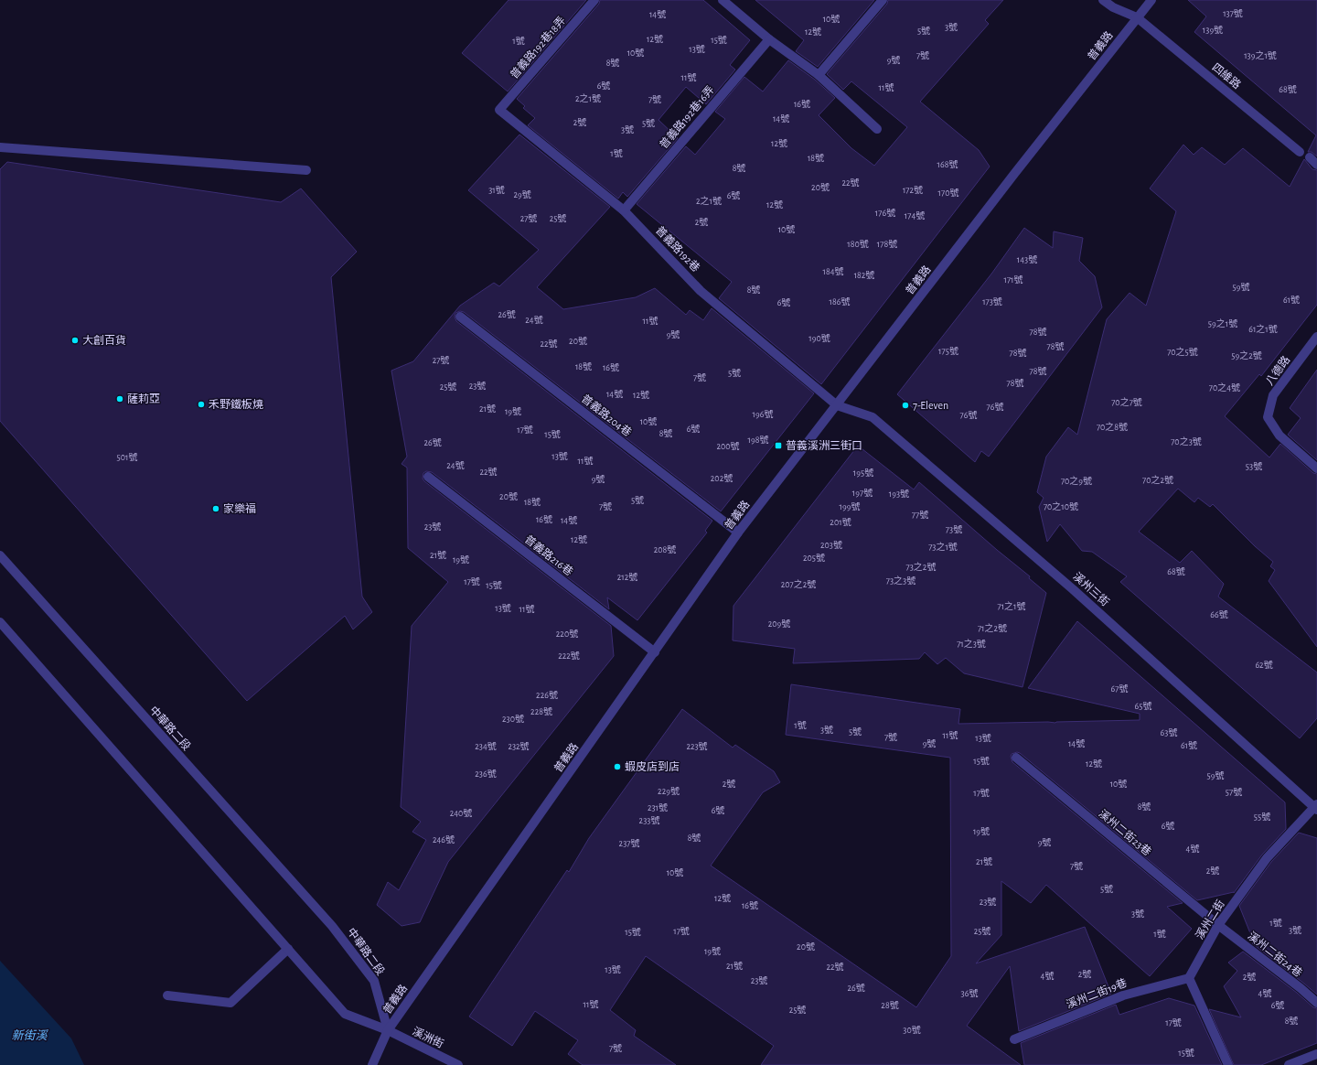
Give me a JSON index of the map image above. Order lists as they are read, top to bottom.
{
  "streets": {
    "street": [
      "普義路",
      "普義路192巷18弄",
      "四維路",
      "普義路192巷16弄",
      "普義路192巷",
      "八德路",
      "普義路204巷",
      "普義路216巷",
      "溪州三街",
      "中華路二段",
      "溪州二街23巷",
      "溪州二街",
      "溪州二街24巷",
      "溪州二街19巷",
      "溪洲街"
    ]
  },
  "crossings": [
    ["普義路", "四維路"],
    ["普義路", "普義路192巷"],
    ["普義路", "普義路204巷"],
    ["普義路", "普義路216巷"],
    ["普義路", "溪州三街"],
    ["普義路", "中華路二段"],
    ["普義路", "溪洲街"],
    ["普義路192巷18弄", "普義路192巷"],
    ["普義路192巷16弄", "普義路192巷"],
    ["普義路192巷", "溪州三街"],
    ["溪州三街", "溪州二街"],
    ["中華路二段", "溪洲街"],
    ["溪州二街23巷", "溪州二街"],
    ["溪州二街23巷", "溪州二街24巷"],
    ["溪州二街", "溪州二街24巷"],
    ["溪州二街", "溪州二街19巷"]
  ],
  "water": ["新街溪"],
  "places": {
    "other": [
      "大創百貨",
      "薩莉亞",
      "禾野鐵板燒",
      "7-Eleven",
      "家樂福",
      "蝦皮店到店"
    ],
    "transit": ["普義溪洲三街口"]
  },
  "house_numbers": [
    "137號",
    "14號",
    "10號",
    "3號",
    "139號",
    "5號",
    "12號",
    "12號",
    "15號",
    "1號",
    "13號",
    "10號",
    "7號",
    "139之1號",
    "9號",
    "8號",
    "11號",
    "6號",
    "11號",
    "68號",
    "2之1號",
    "7號",
    "16號",
    "14號",
    "2號",
    "5號",
    "3號",
    "12號",
    "1號",
    "18號",
    "168號",
    "8號",
    "22號",
    "20號",
    "31號",
    "172號",
    "170號",
    "29號",
    "6號",
    "2之1號",
    "12號",
    "176號",
    "174號",
    "27號",
    "25號",
    "2號",
    "10號",
    "180號",
    "178號",
    "143號",
    "184號",
    "182號",
    "171號",
    "59號",
    "8號",
    "61號",
    "186號",
    "173號",
    "6號",
    "26號",
    "24號",
    "11號",
    "59之1號",
    "61之1號",
    "78號",
    "9號",
    "190號",
    "20號",
    "22號",
    "78號",
    "175號",
    "70之5號",
    "78號",
    "59之2號",
    "27號",
    "18號",
    "16號",
    "78號",
    "5號",
    "7號",
    "78號",
    "23號",
    "25號",
    "70之4號",
    "14號",
    "12號",
    "70之7號",
    "76號",
    "21號",
    "19號",
    "196號",
    "76號",
    "10號",
    "70之8號",
    "6號",
    "17號",
    "8號",
    "15號",
    "198號",
    "70之3號",
    "26號",
    "200號",
    "13號",
    "501號",
    "11號",
    "24號",
    "53號",
    "22號",
    "195號",
    "202號",
    "9號",
    "70之2號",
    "70之9號",
    "197號",
    "193號",
    "20號",
    "5號",
    "18號",
    "7號",
    "199號",
    "70之10號",
    "77號",
    "16號",
    "14號",
    "201號",
    "23號",
    "73號",
    "12號",
    "203號",
    "73之1號",
    "208號",
    "21號",
    "205號",
    "19號",
    "73之2號",
    "68號",
    "212號",
    "73之3號",
    "17號",
    "207之2號",
    "15號",
    "71之1號",
    "13號",
    "11號",
    "66號",
    "209號",
    "71之2號",
    "220號",
    "71之3號",
    "222號",
    "62號",
    "67號",
    "226號",
    "65號",
    "228號",
    "230號",
    "1號",
    "3號",
    "5號",
    "63號",
    "11號",
    "7號",
    "13號",
    "9號",
    "14號",
    "61號",
    "234號",
    "232號",
    "223號",
    "15號",
    "12號",
    "236號",
    "59號",
    "2號",
    "10號",
    "229號",
    "57號",
    "17號",
    "8號",
    "231號",
    "6號",
    "240號",
    "55號",
    "233號",
    "6號",
    "19號",
    "8號",
    "246號",
    "9號",
    "237號",
    "4號",
    "21號",
    "7號",
    "2號",
    "10號",
    "5號",
    "12號",
    "23號",
    "16號",
    "3號",
    "1號",
    "3號",
    "17號",
    "25號",
    "15號",
    "1號",
    "20號",
    "19號",
    "21號",
    "22號",
    "13號",
    "2號",
    "4號",
    "2號",
    "23號",
    "26號",
    "36號",
    "4號",
    "11號",
    "28號",
    "6號",
    "25號",
    "8號",
    "17號",
    "30號",
    "7號",
    "15號"
  ]
}
